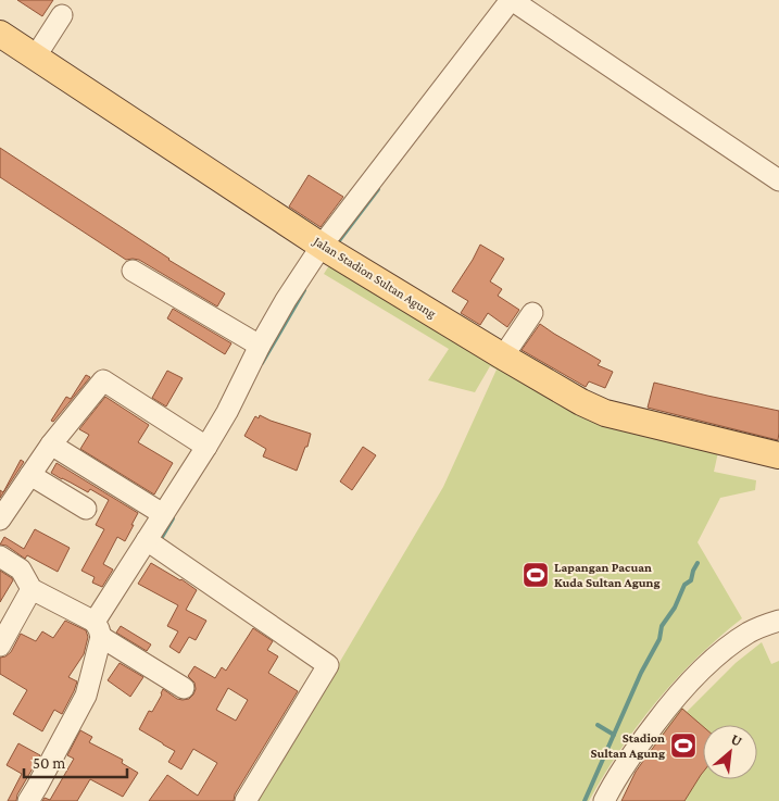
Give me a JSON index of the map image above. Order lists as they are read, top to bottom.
{
  "streets": {
    "main road": ["Jalan Stadion Sultan Agung"]
  },
  "places": {
    "sports": ["Lapangan Pacuan Kuda Sultan Agung", "Stadion Sultan Agung"]
  },
  "scale_bar": "50 m",
  "north": "top right"
}
